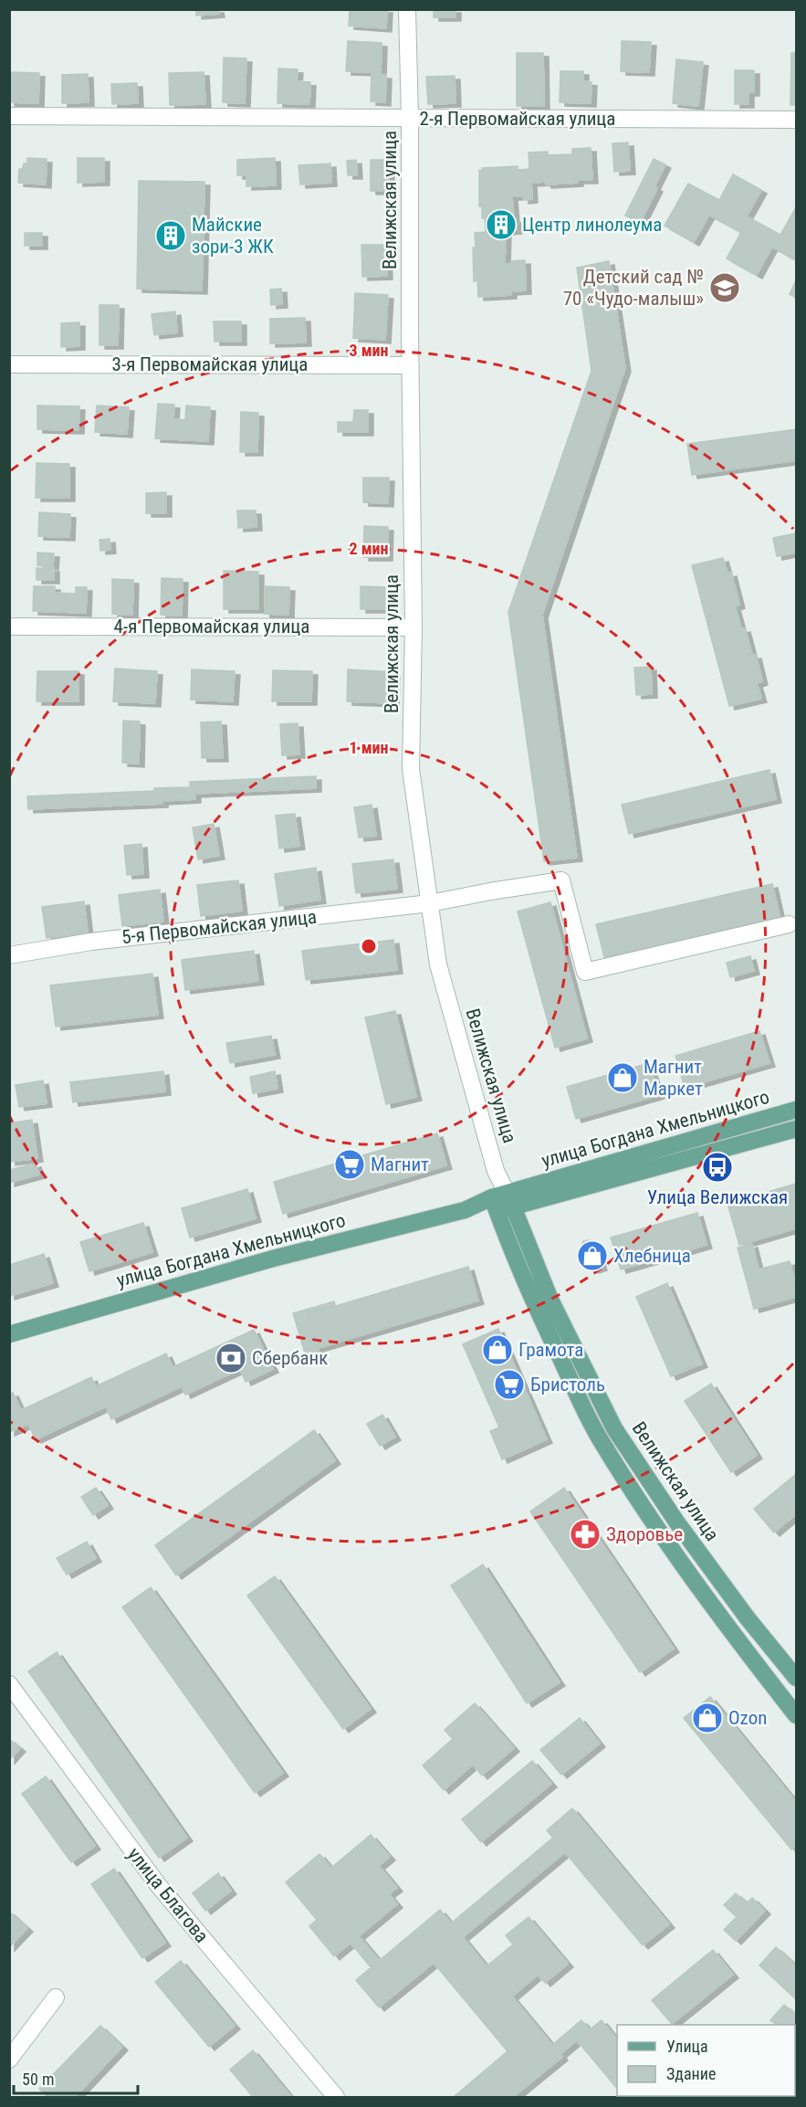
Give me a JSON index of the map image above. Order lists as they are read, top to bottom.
{
  "streets": {
    "main road": ["Велижская улица", "улица Богдана Хмельницкого"],
    "street": [
      "2-я Первомайская улица",
      "3-я Первомайская улица",
      "4-я Первомайская улица",
      "5-я Первомайская улица",
      "улица Благова"
    ]
  },
  "crossings": [
    ["2-я Первомайская улица", "Велижская улица"],
    ["Велижская улица", "3-я Первомайская улица"],
    ["Велижская улица", "4-я Первомайская улица"],
    ["Велижская улица", "5-я Первомайская улица"],
    ["Велижская улица", "улица Богдана Хмельницкого"]
  ],
  "places": {
    "building": ["Центр линолеума", "Майские зори-3 ЖК"],
    "school or university": ["Детский сад № 70 «Чудо-малыш»"],
    "shop": [
      "Магнит Маркет",
      "Хлебница",
      "Грамота",
      "Ozon"
    ],
    "supermarket": ["Магнит", "Бристоль"],
    "bus stop": ["Улица Велижская"],
    "bank": ["Сбербанк"],
    "pharmacy": ["Здоровье"]
  },
  "legend": ["Улица", "Здание"],
  "scale_bar": "50 m",
  "rings": ["3 мин", "2 мин", "1 мин"]
}
